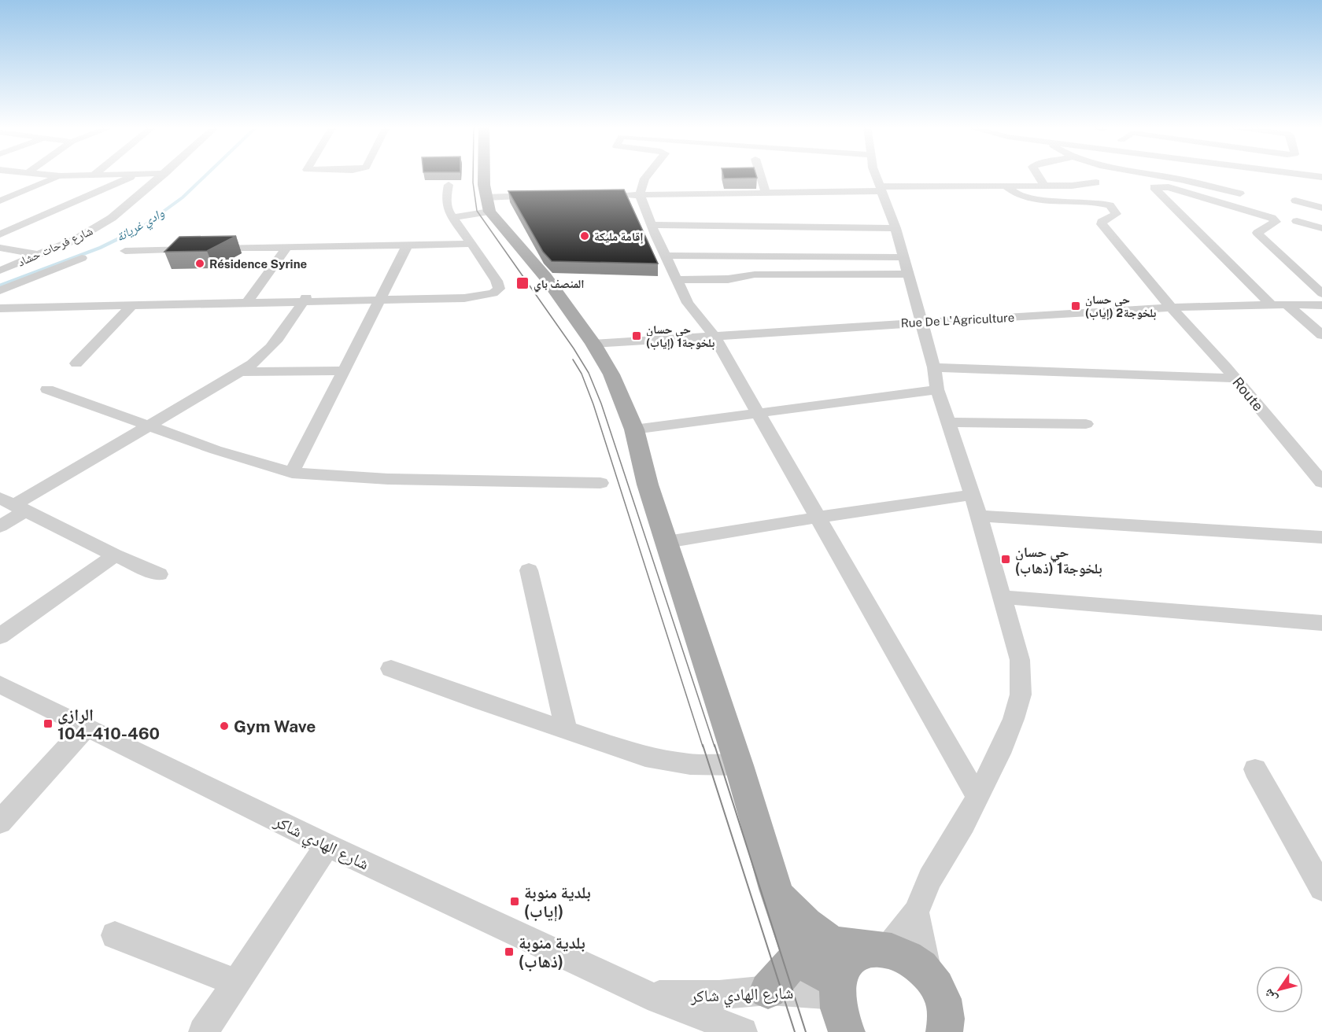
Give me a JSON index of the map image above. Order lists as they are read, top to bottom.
{
  "streets": {
    "street": [
      "شارع فرحات حشاد",
      "Rue De L'Agriculture",
      "Route",
      "شارع الهادي شاكر"
    ]
  },
  "crossings": [
    ["Rue De L'Agriculture", "Route"]
  ],
  "water": ["وادي غريانة"],
  "places": {
    "other": ["إقامة مليكة", "Résidence Syrine", "Gym Wave"],
    "transit": [
      "المنصف باي",
      "حي حسان بلخوجة2 (إياب)",
      "حي حسان بلخوجة1 (إياب)",
      "حي حسان بلخوجة1 (ذهاب)",
      "الرازي 104-410-460",
      "بلدية منوبة (إياب)",
      "بلدية منوبة (ذهاب)"
    ]
  },
  "north": "bottom left"
}
